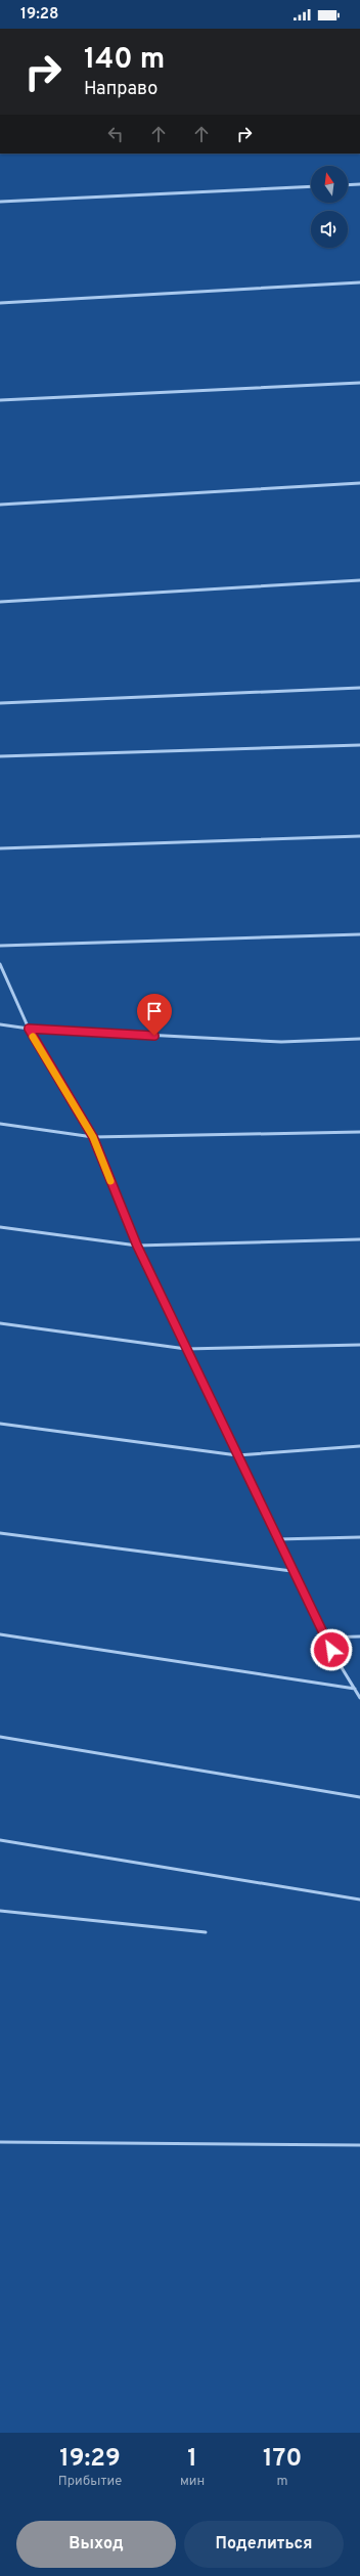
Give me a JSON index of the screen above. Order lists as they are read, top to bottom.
{
  "north": "top",
  "page": {
    "status": "19:28",
    "turn": ["140 m", "Направо"],
    "eta": [
      "19:29",
      "Прибытие",
      "1",
      "мин",
      "170",
      "m"
    ],
    "buttons": ["Выход", "Поделиться"]
  }
}
